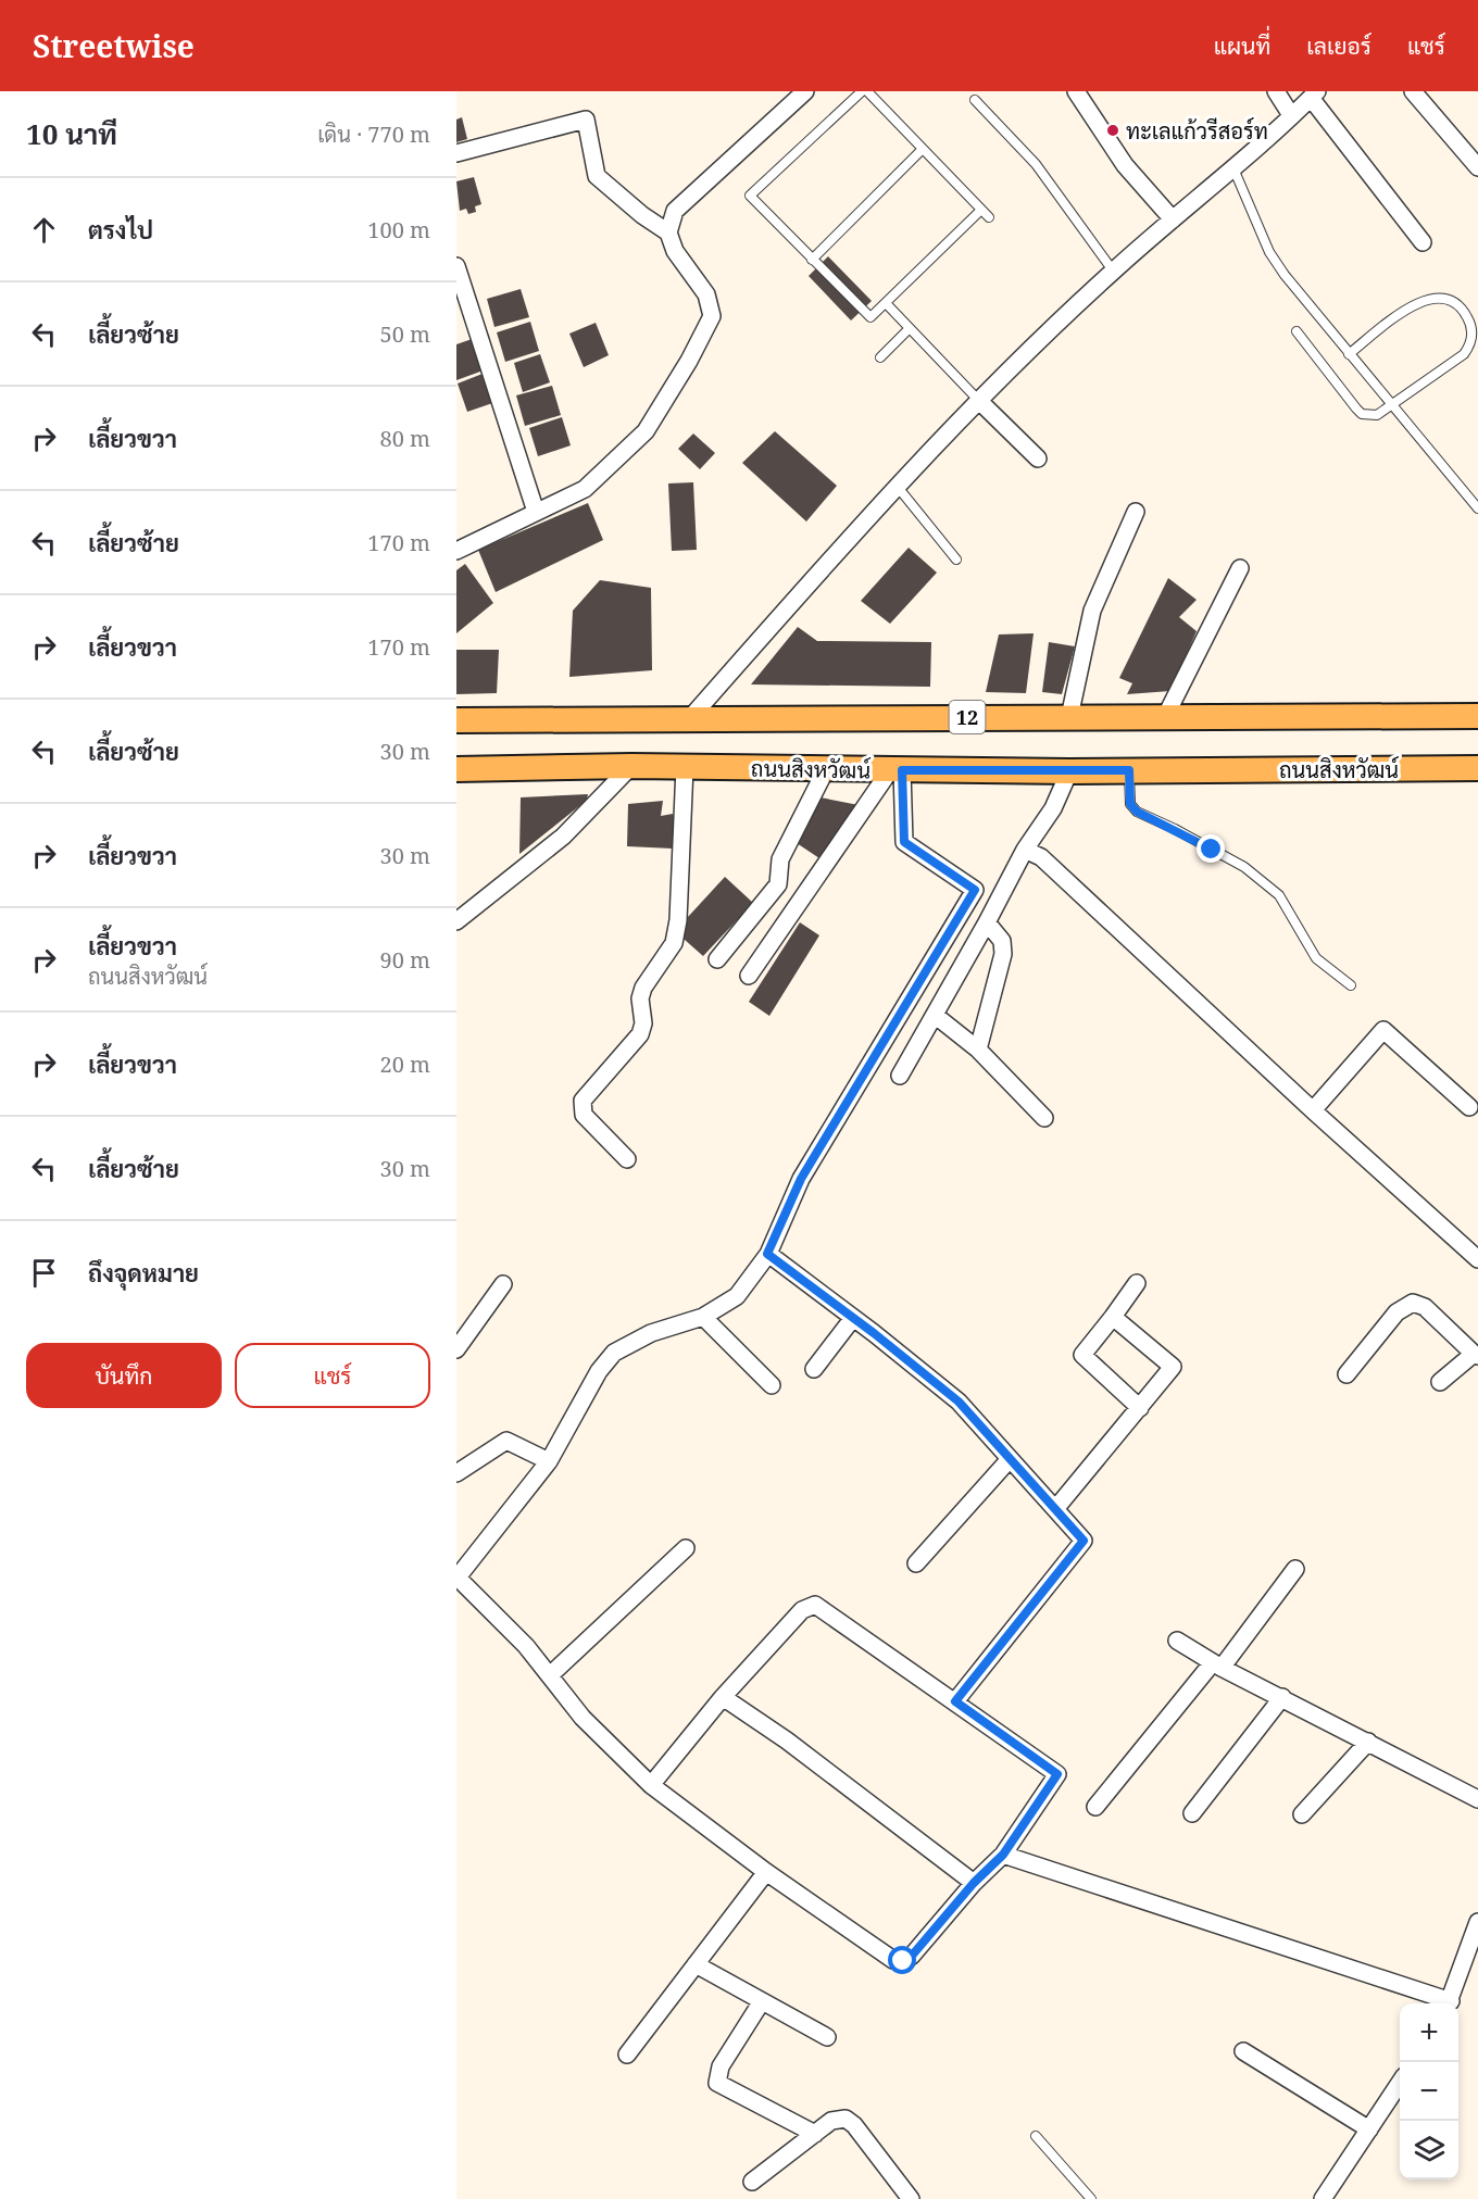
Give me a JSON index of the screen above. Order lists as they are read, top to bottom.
{
  "streets": {
    "main road": ["12", "ถนนสิงหวัฒน์"]
  },
  "places": ["ทะเลแก้วรีสอร์ท"],
  "page": {
    "header": "Streetwise",
    "nav": ["แผนที่", "เลเยอร์", "แชร์"],
    "heading": ["10 นาที", "เดิน · 770 m"],
    "list": [
      ["ตรงไป", "100 m"],
      ["เลี้ยวซ้าย", "50 m"],
      ["เลี้ยวขวา", "80 m"],
      ["เลี้ยวซ้าย", "170 m"],
      ["เลี้ยวขวา", "170 m"],
      ["เลี้ยวซ้าย", "30 m"],
      ["เลี้ยวขวา", "30 m"],
      ["เลี้ยวขวา", "ถนนสิงหวัฒน์", "90 m"],
      ["เลี้ยวขวา", "20 m"],
      ["เลี้ยวซ้าย", "30 m"],
      "ถึงจุดหมาย"
    ],
    "buttons": ["บันทึก", "แชร์"],
    "map_buttons": ["+", "−"]
  }
}
